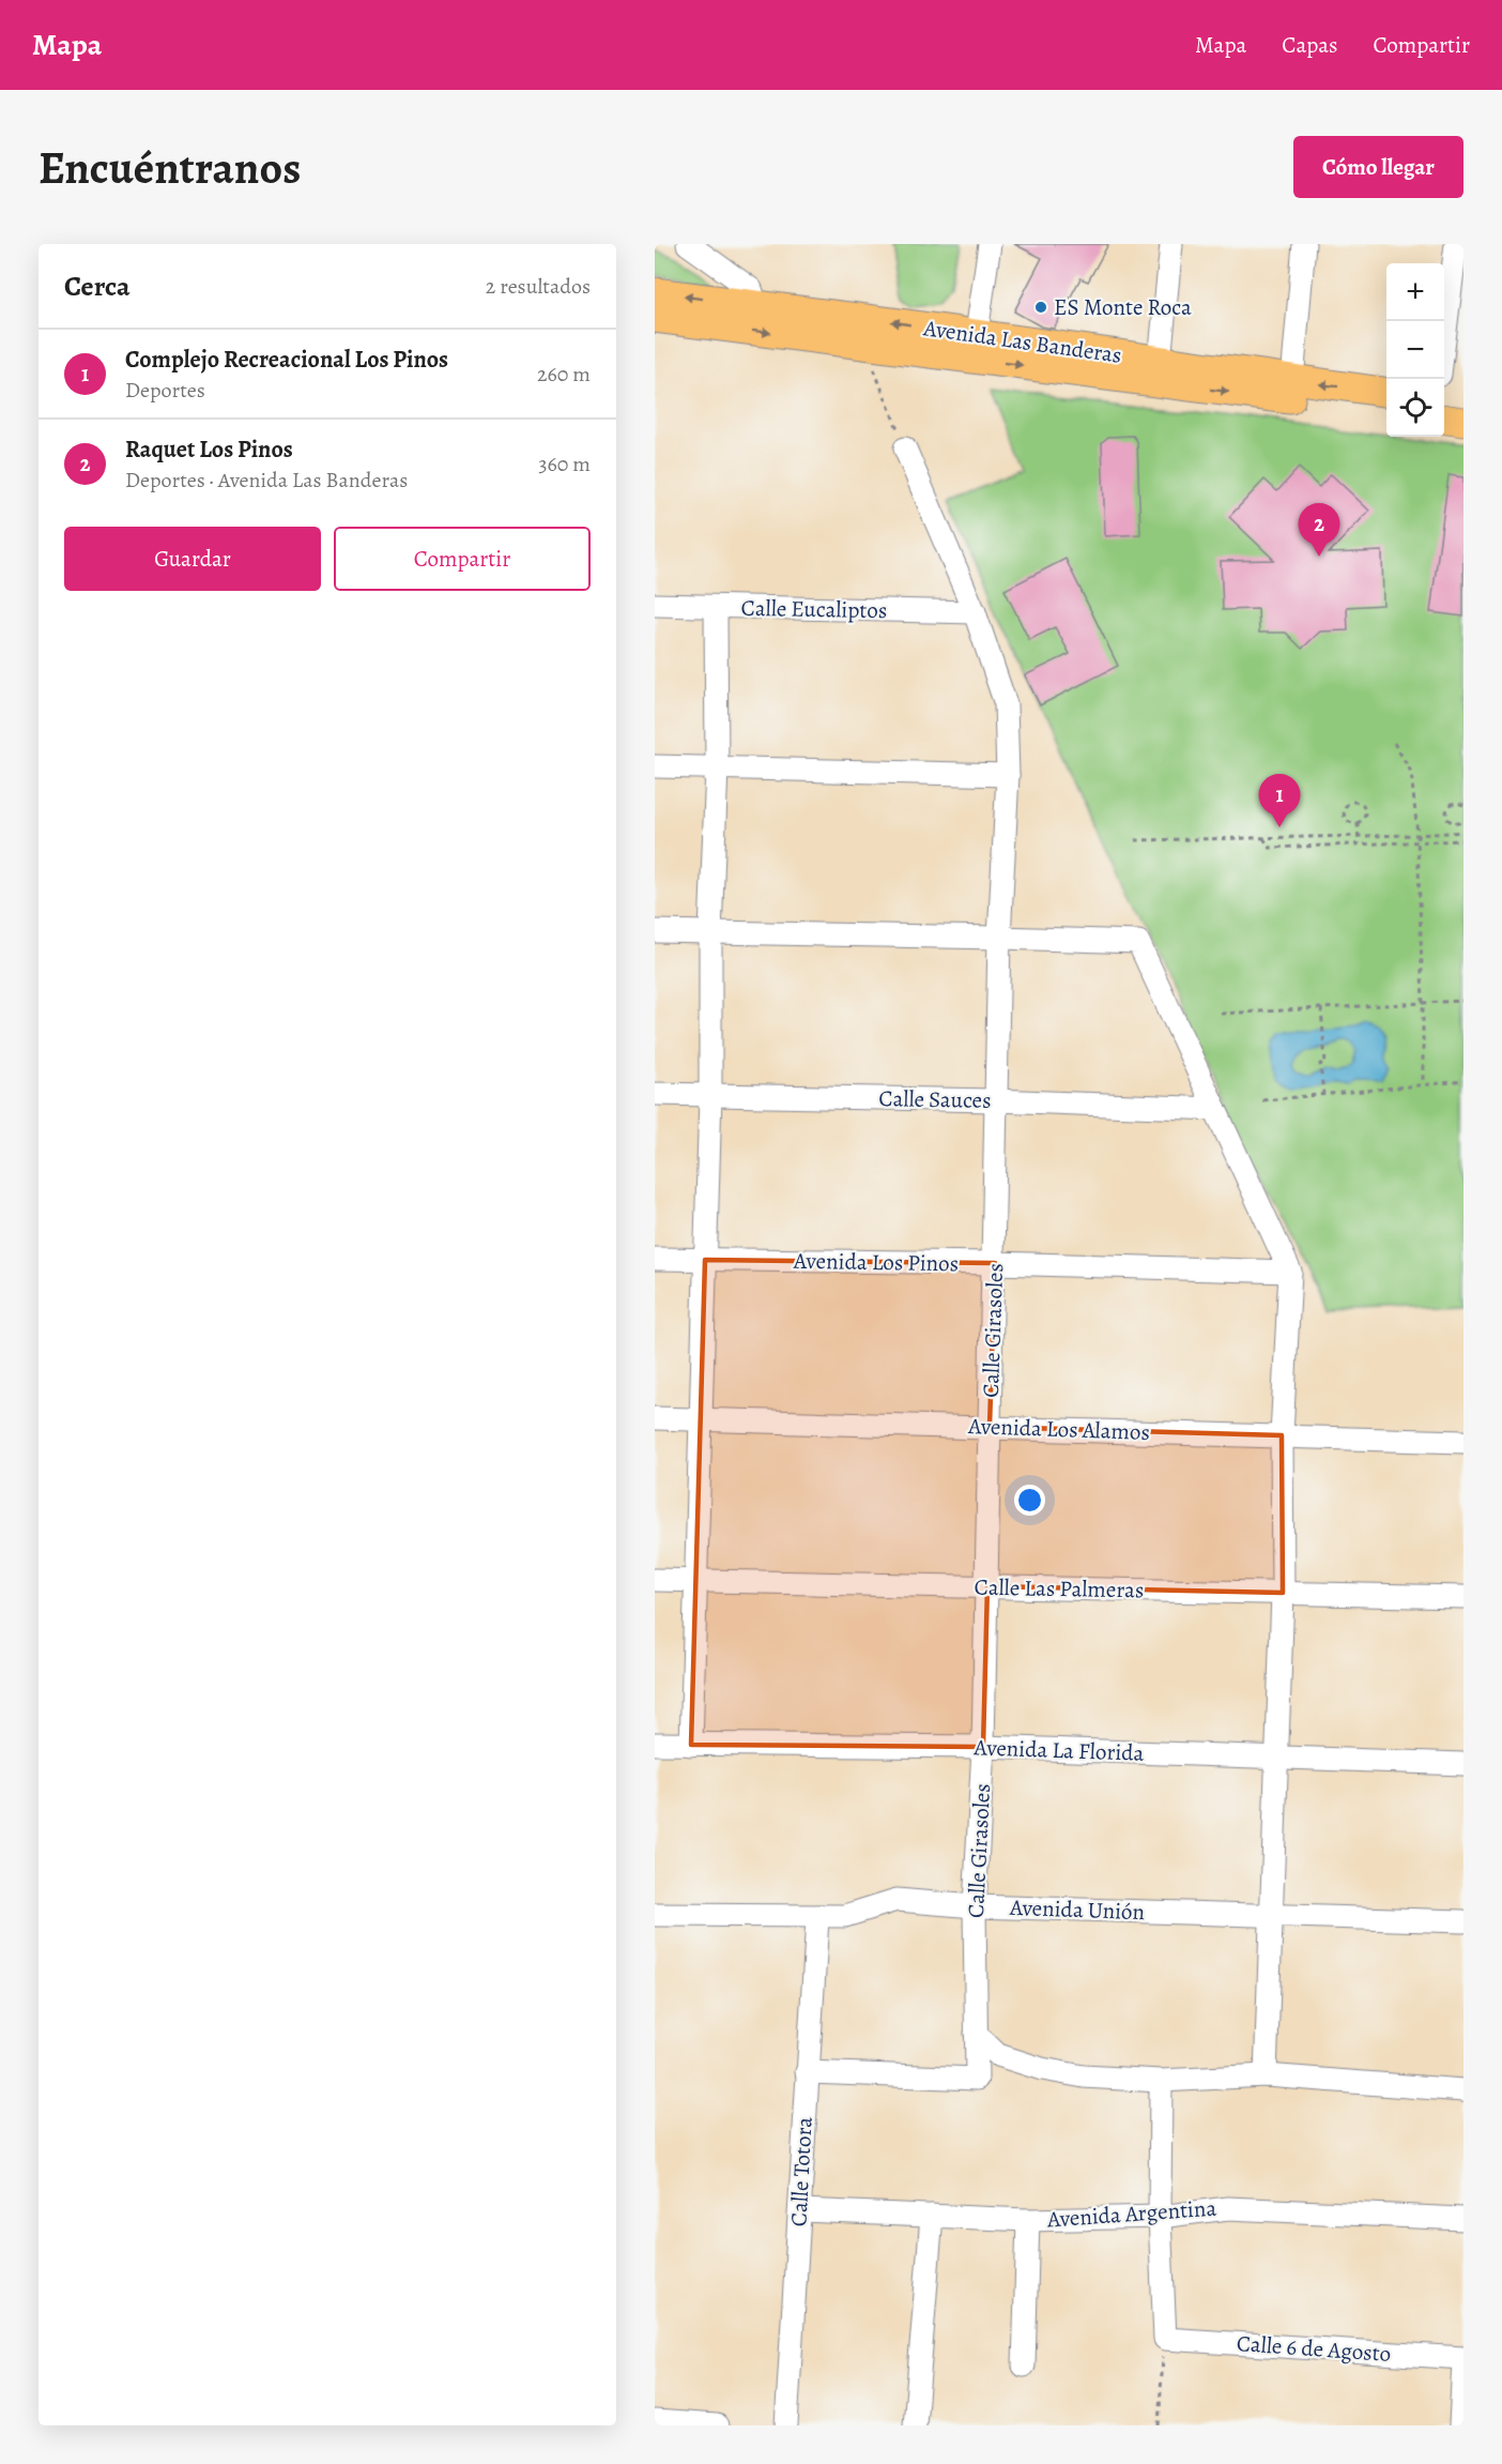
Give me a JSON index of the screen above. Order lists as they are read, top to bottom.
{
  "streets": {
    "main road": ["Avenida Las Banderas"],
    "street": [
      "Calle Eucaliptos",
      "Calle Sauces",
      "Avenida Los Pinos",
      "Calle Girasoles",
      "Avenida Los Alamos",
      "Calle Las Palmeras",
      "Avenida La Florida",
      "Avenida Unión",
      "Calle Totora",
      "Avenida Argentina",
      "Calle 6 de Agosto"
    ]
  },
  "crossings": [
    ["Calle Eucaliptos", "Calle Girasoles"],
    ["Calle Sauces", "Calle Girasoles"],
    ["Avenida Los Pinos", "Calle Girasoles"],
    ["Calle Girasoles", "Avenida Los Alamos"],
    ["Calle Girasoles", "Calle Las Palmeras"],
    ["Calle Girasoles", "Avenida La Florida"],
    ["Calle Girasoles", "Avenida Unión"],
    ["Calle Girasoles", "Calle Totora"],
    ["Avenida Unión", "Calle Totora"],
    ["Calle Totora", "Avenida Argentina"]
  ],
  "places": ["ES Monte Roca"],
  "page": {
    "header": "Mapa",
    "nav": ["Mapa", "Capas", "Compartir"],
    "buttons": [
      "Cómo llegar",
      ["Guardar", "Compartir"]
    ],
    "title": "Encuéntranos",
    "heading": ["Cerca", "2 resultados"],
    "map_buttons": ["+", "−"],
    "list": [
      {
        "mark": "1",
        "name": "Complejo Recreacional Los Pinos",
        "note": "Deportes",
        "value": "260 m"
      },
      {
        "mark": "2",
        "name": "Raquet Los Pinos",
        "note": "Deportes · Avenida Las Banderas",
        "value": "360 m"
      }
    ],
    "pins": ["2", "1"]
  }
}
